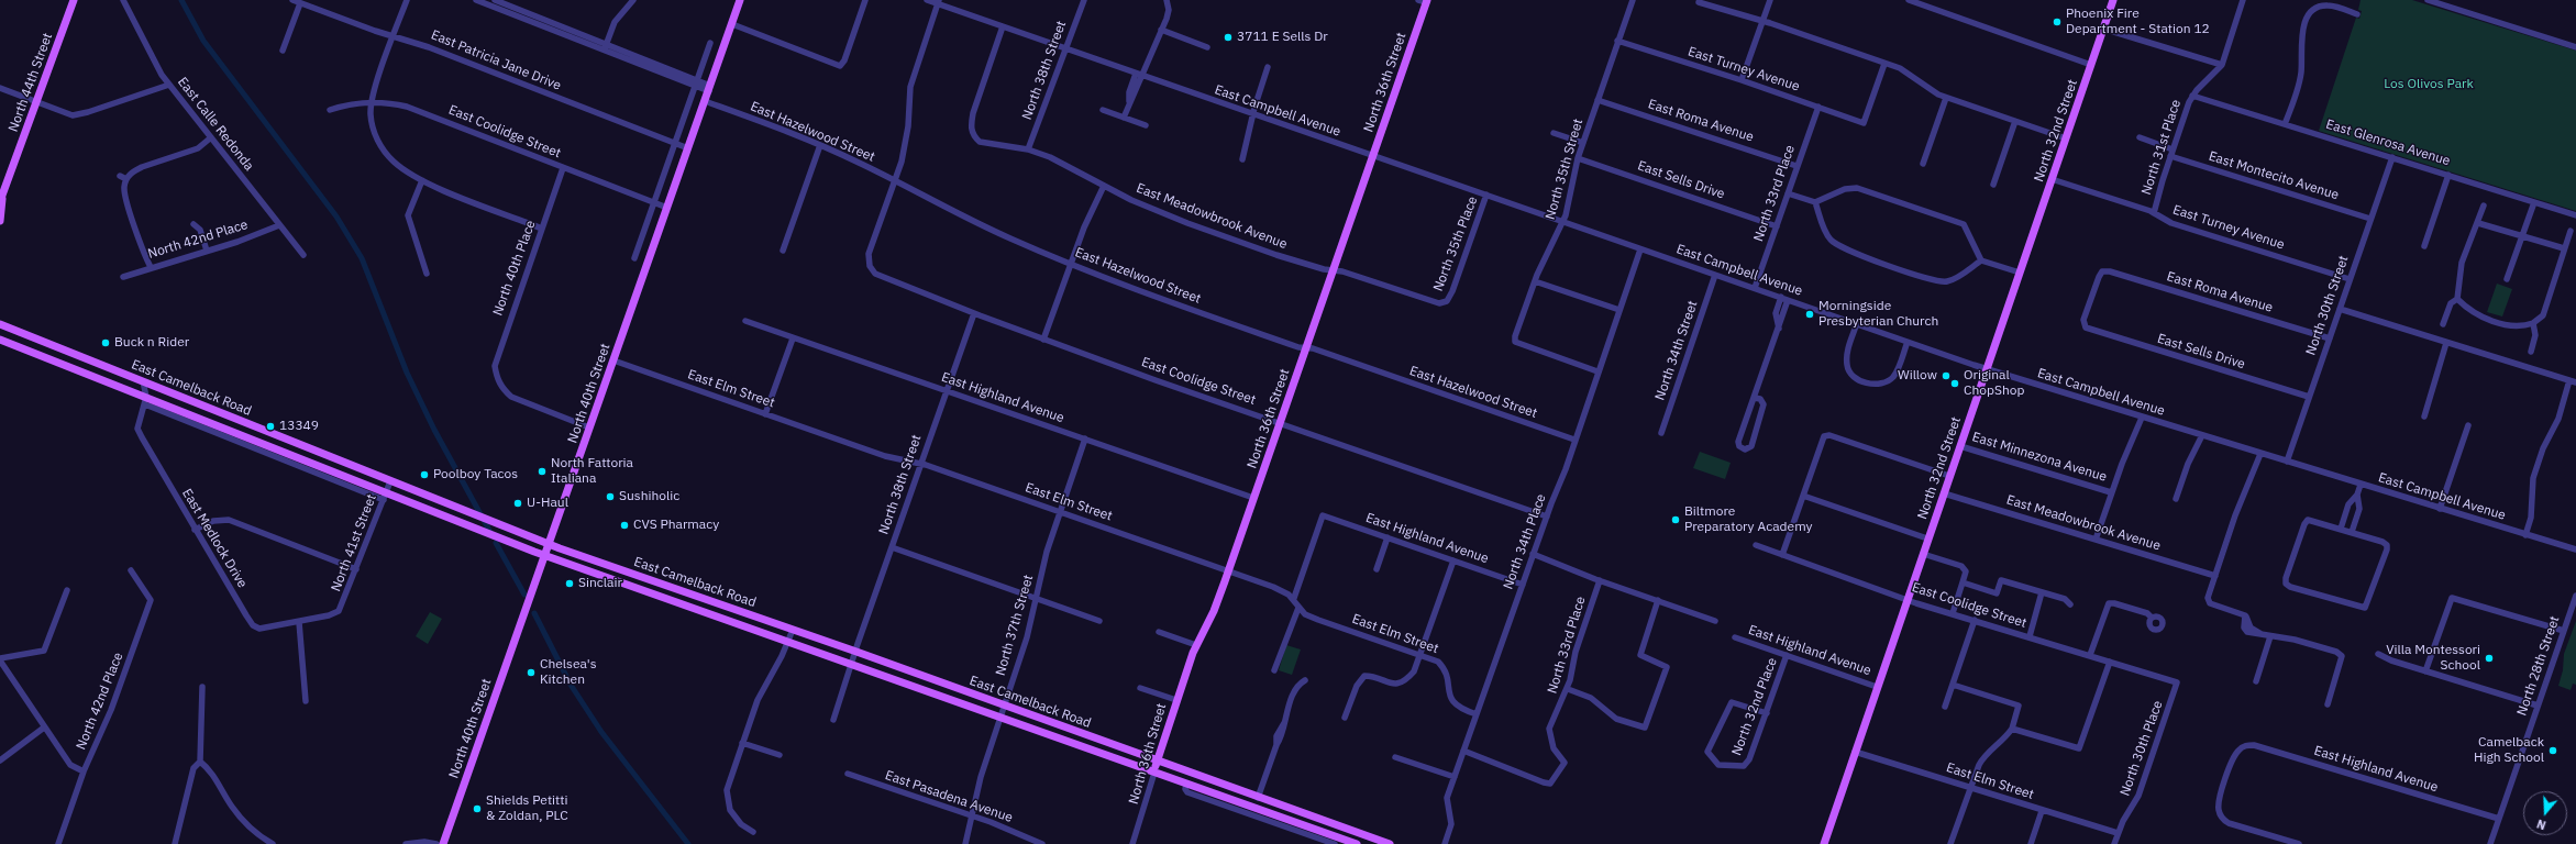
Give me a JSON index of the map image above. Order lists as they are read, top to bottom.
{
  "streets": {
    "main road": [
      "North 44th Street",
      "North 36th Street",
      "North 32nd Street",
      "East Camelback Road",
      "North 40th Street"
    ],
    "street": [
      "East Patricia Jane Drive",
      "East Turney Avenue",
      "North 38th Street",
      "East Campbell Avenue",
      "East Roma Avenue",
      "East Calle Redonda",
      "East Coolidge Street",
      "East Hazelwood Street",
      "East Glenrosa Avenue",
      "North 31st Place",
      "North 35th Street",
      "East Montecito Avenue",
      "East Sells Drive",
      "North 33rd Place",
      "East Meadowbrook Avenue",
      "North 42nd Place",
      "North 35th Place",
      "North 40th Place",
      "North 30th Street",
      "North 34th Street",
      "East Elm Street",
      "East Highland Avenue",
      "East Minnezona Avenue",
      "East Medlock Drive",
      "North 34th Place",
      "North 41st Street",
      "North 37th Street",
      "North 28th Street",
      "North 32nd Place",
      "North 30th Place",
      "East Pasadena Avenue"
    ]
  },
  "crossings": [
    ["East Patricia Jane Drive", "North 40th Street"],
    ["East Turney Avenue", "North 32nd Street"],
    ["East Turney Avenue", "North 31st Place"],
    ["East Turney Avenue", "North 35th Street"],
    ["East Turney Avenue", "North 33rd Place"],
    ["East Turney Avenue", "North 30th Street"],
    ["North 38th Street", "East Campbell Avenue"],
    ["North 38th Street", "East Coolidge Street"],
    ["North 38th Street", "East Meadowbrook Avenue"],
    ["North 38th Street", "East Camelback Road"],
    ["North 38th Street", "East Elm Street"],
    ["North 38th Street", "East Highland Avenue"],
    ["North 36th Street", "East Campbell Avenue"],
    ["North 36th Street", "East Coolidge Street"],
    ["North 36th Street", "East Hazelwood Street"],
    ["North 36th Street", "East Meadowbrook Avenue"],
    ["North 36th Street", "East Camelback Road"],
    ["North 36th Street", "East Elm Street"],
    ["North 36th Street", "East Highland Avenue"],
    ["East Campbell Avenue", "North 32nd Street"],
    ["East Campbell Avenue", "North 35th Street"],
    ["East Campbell Avenue", "North 33rd Place"],
    ["East Campbell Avenue", "East Meadowbrook Avenue"],
    ["East Campbell Avenue", "North 35th Place"],
    ["East Campbell Avenue", "North 30th Street"],
    ["East Campbell Avenue", "North 34th Street"],
    ["East Campbell Avenue", "North 34th Place"],
    ["East Roma Avenue", "North 35th Street"],
    ["East Roma Avenue", "East Sells Drive"],
    ["East Roma Avenue", "North 33rd Place"],
    ["East Roma Avenue", "North 30th Street"],
    ["East Calle Redonda", "North 42nd Place"],
    ["North 32nd Street", "East Coolidge Street"],
    ["North 32nd Street", "East Meadowbrook Avenue"],
    ["North 32nd Street", "East Elm Street"],
    ["North 32nd Street", "East Highland Avenue"],
    ["North 32nd Street", "East Minnezona Avenue"],
    ["East Coolidge Street", "East Hazelwood Street"],
    ["East Coolidge Street", "North 40th Place"],
    ["East Coolidge Street", "North 40th Street"],
    ["East Coolidge Street", "North 34th Place"],
    ["East Coolidge Street", "North 30th Place"],
    ["East Hazelwood Street", "North 40th Street"],
    ["East Hazelwood Street", "North 34th Place"],
    ["East Glenrosa Avenue", "North 31st Place"],
    ["East Glenrosa Avenue", "North 30th Street"],
    ["North 31st Place", "East Montecito Avenue"],
    ["North 35th Street", "East Sells Drive"],
    ["North 35th Street", "North 34th Place"],
    ["East Montecito Avenue", "North 30th Street"],
    ["East Sells Drive", "North 33rd Place"],
    ["East Sells Drive", "North 30th Street"],
    ["North 33rd Place", "North 34th Place"],
    ["East Meadowbrook Avenue", "North 35th Place"],
    ["North 40th Place", "North 40th Street"],
    ["East Camelback Road", "North 40th Street"],
    ["East Camelback Road", "East Medlock Drive"],
    ["East Camelback Road", "North 41st Street"],
    ["East Camelback Road", "North 37th Street"],
    ["East Elm Street", "North 40th Street"],
    ["East Elm Street", "East Highland Avenue"],
    ["East Elm Street", "North 34th Place"],
    ["East Elm Street", "North 37th Street"],
    ["East Elm Street", "North 30th Place"],
    ["East Highland Avenue", "North 34th Place"],
    ["East Highland Avenue", "North 37th Street"],
    ["East Highland Avenue", "North 28th Street"],
    ["East Highland Avenue", "North 32nd Place"],
    ["East Medlock Drive", "North 41st Street"],
    ["North 37th Street", "East Pasadena Avenue"]
  ],
  "parks": ["Los Olivos Park"],
  "places": [
    "Phoenix Fire Department - Station 12",
    "3711 E Sells Dr",
    "Morningside Presbyterian Church",
    "Buck n Rider",
    "Willow",
    "Original ChopShop",
    "13349",
    "North Fattoria Italiana",
    "Poolboy Tacos",
    "Sushiholic",
    "U-Haul",
    "Biltmore Preparatory Academy",
    "CVS Pharmacy",
    "Sinclair",
    "Villa Montessori School",
    "Chelsea's Kitchen",
    "Camelback High School",
    "Shields Petitti & Zoldan, PLC"
  ],
  "north": "bottom"
}
